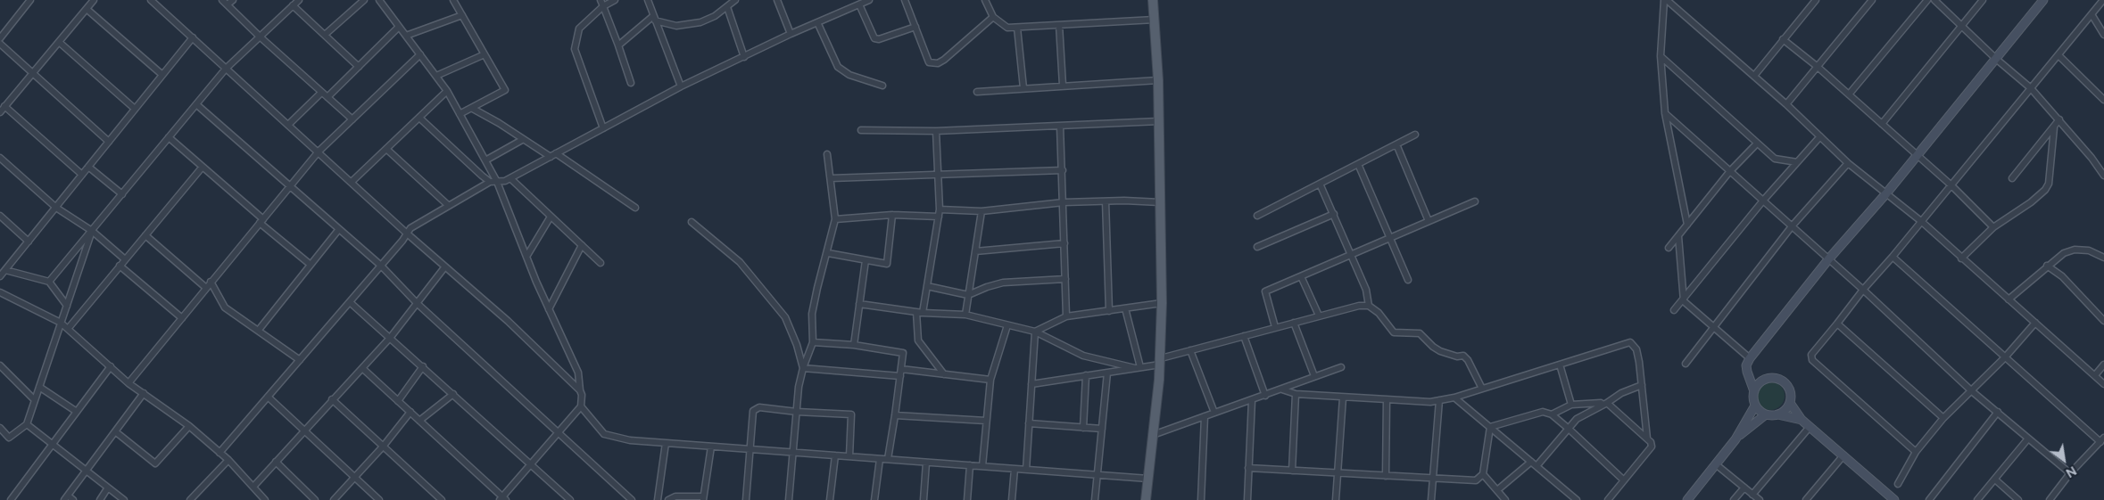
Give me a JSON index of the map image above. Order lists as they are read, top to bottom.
{
  "north": "bottom right"
}
